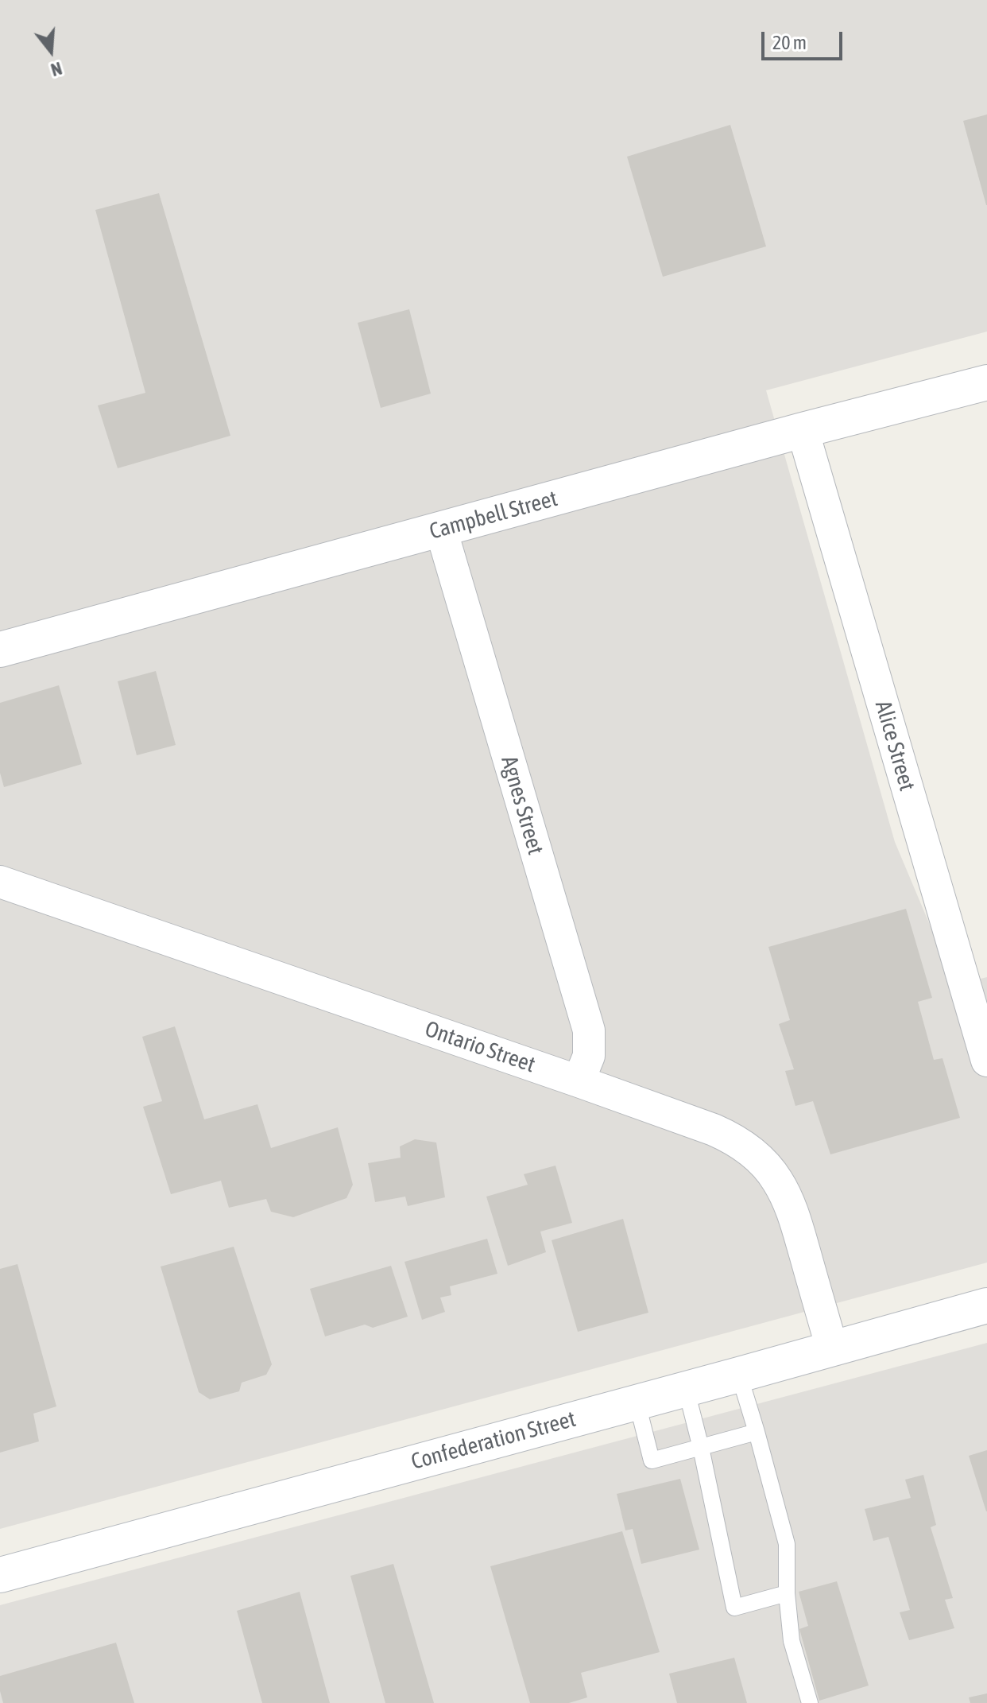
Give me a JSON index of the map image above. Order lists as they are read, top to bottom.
{
  "streets": {
    "main road": ["Campbell Street", "Confederation Street"],
    "street": ["Alice Street", "Agnes Street", "Ontario Street"]
  },
  "crossings": [
    ["Campbell Street", "Alice Street"],
    ["Campbell Street", "Agnes Street"],
    ["Agnes Street", "Ontario Street"],
    ["Ontario Street", "Confederation Street"]
  ],
  "scale_bar": "20 m",
  "north": "bottom"
}
